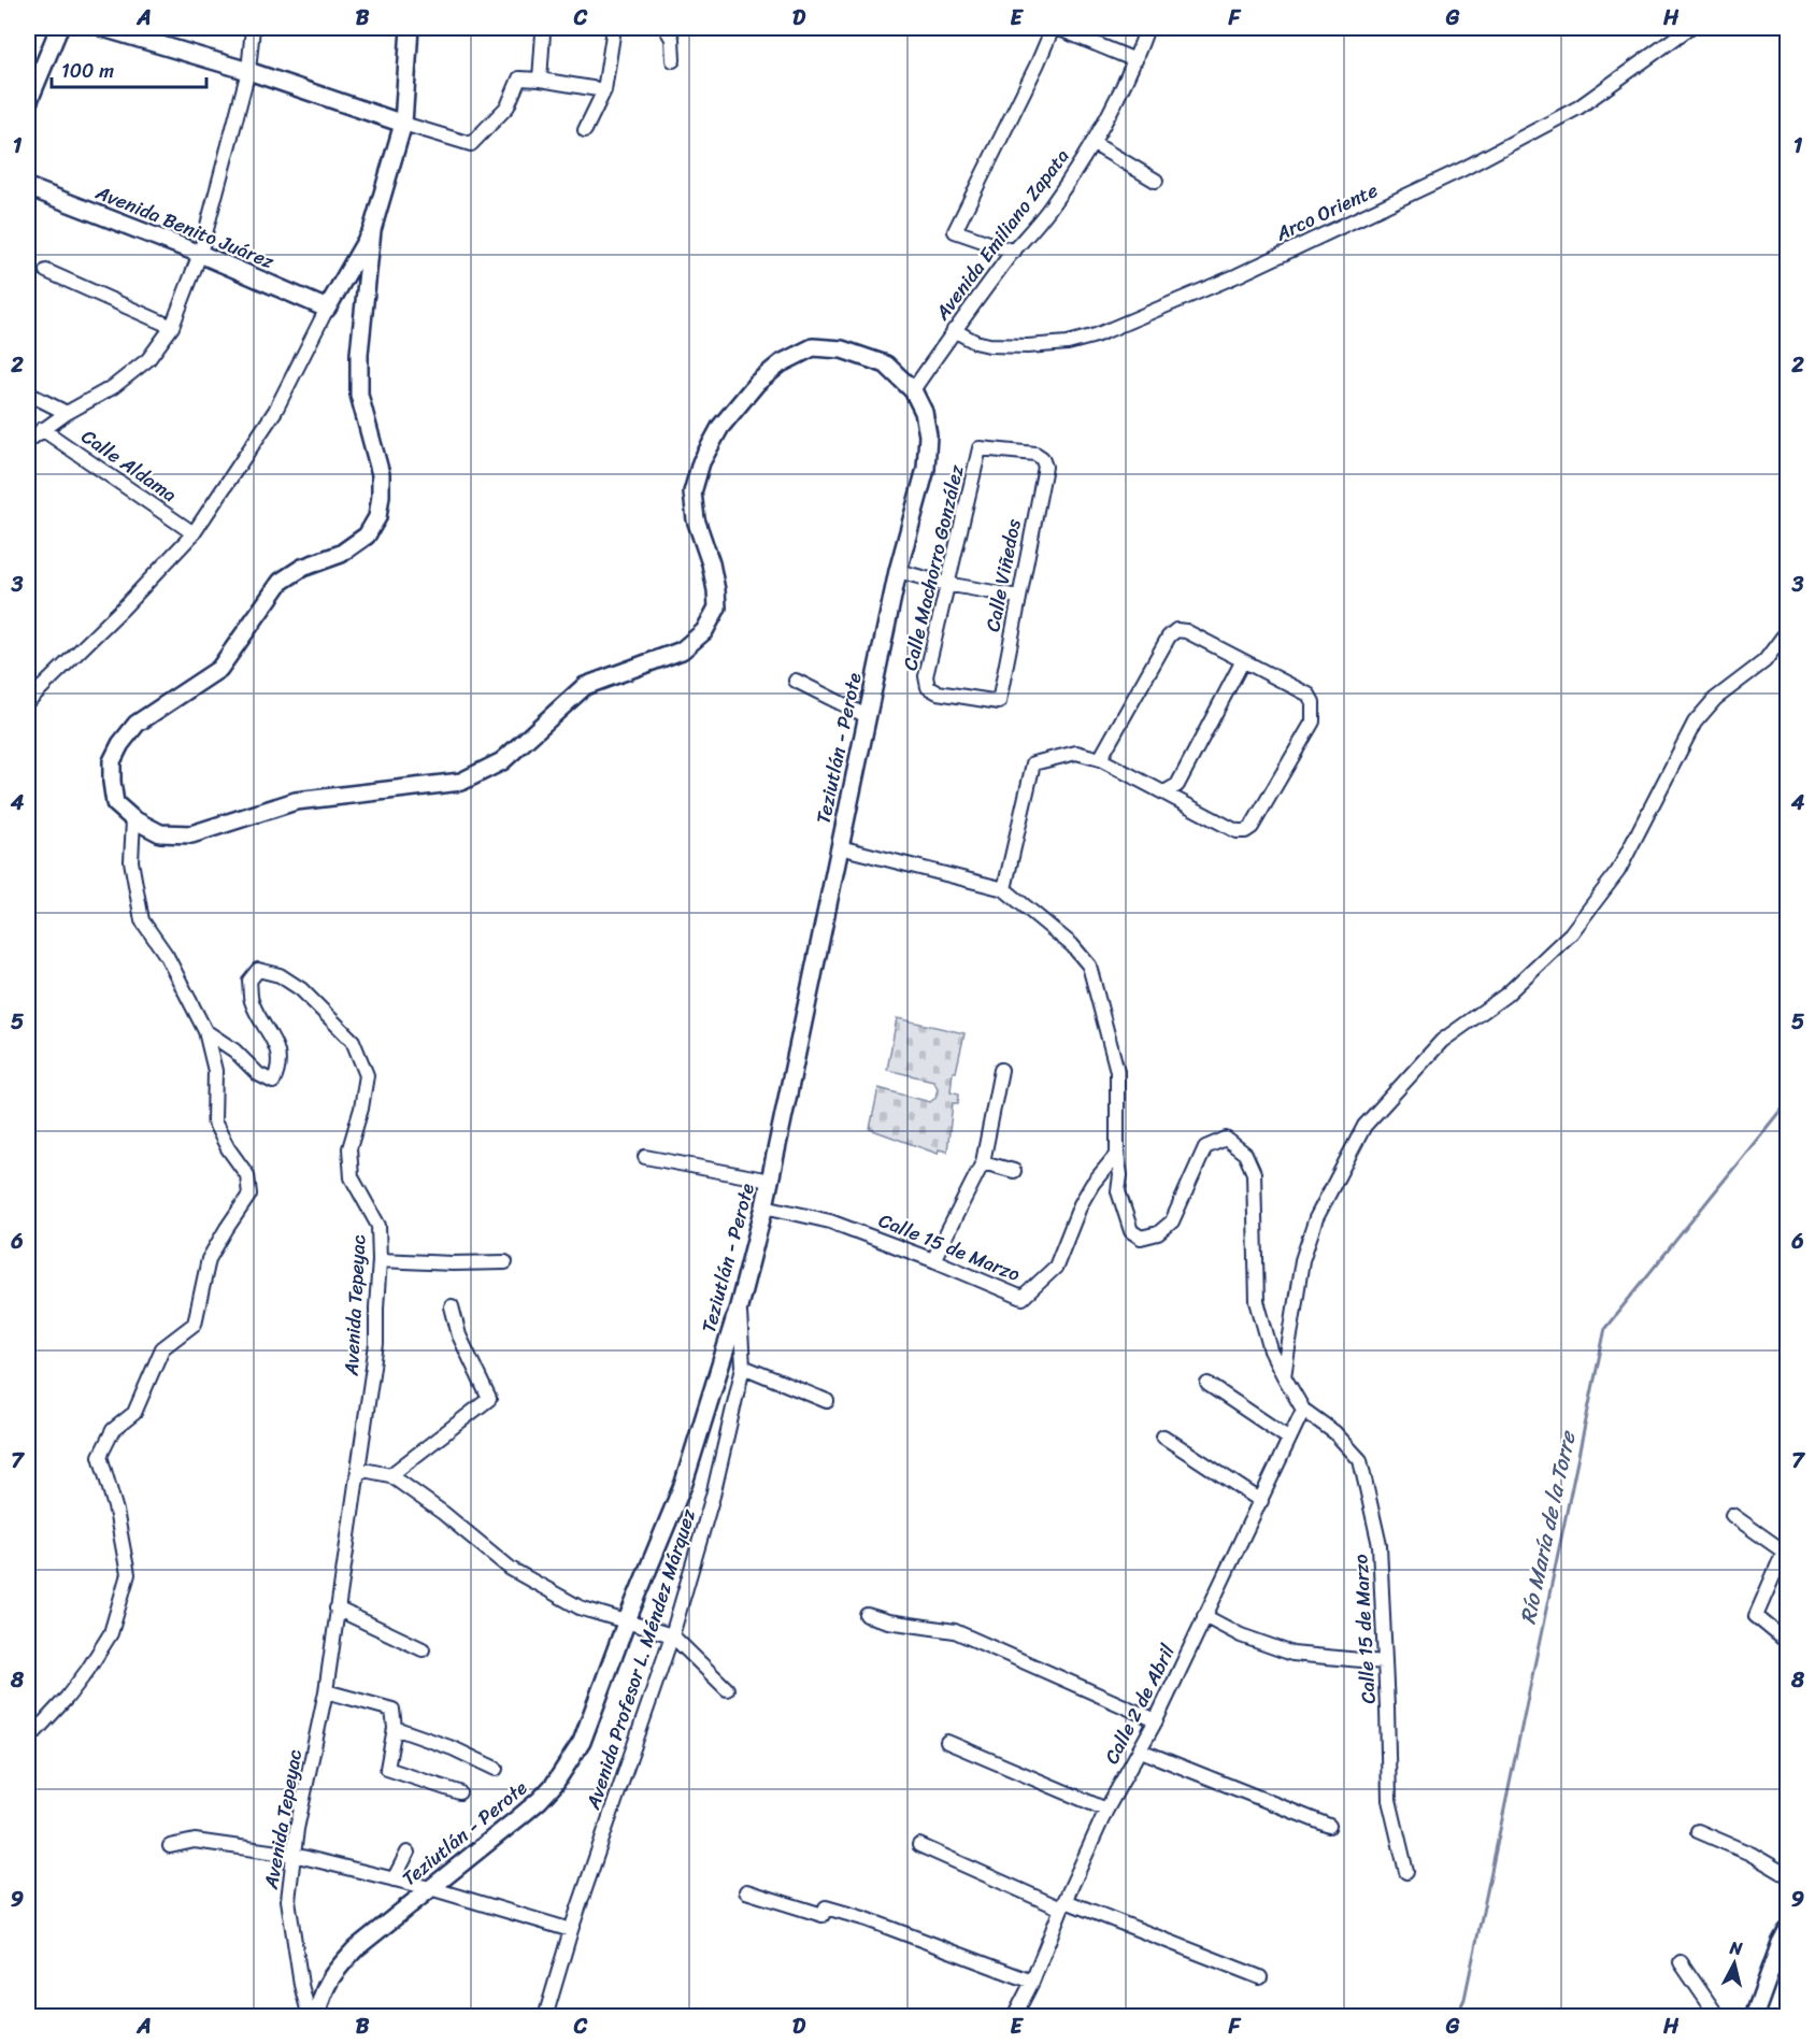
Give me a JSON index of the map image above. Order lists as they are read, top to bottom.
{
  "streets": {
    "main road": ["Avenida Benito Juárez", "Teziutlán - Perote"],
    "street": [
      "Arco Oriente",
      "Avenida Emiliano Zapata",
      "Calle Aldama",
      "Calle Machorro González",
      "Calle Viñedos",
      "Calle 15 de Marzo",
      "Avenida Tepeyac",
      "Avenida Profesor L. Méndez Márquez",
      "Calle 2 de Abril"
    ]
  },
  "crossings": [
    ["Arco Oriente", "Avenida Emiliano Zapata"],
    ["Avenida Emiliano Zapata", "Teziutlán - Perote"],
    ["Calle Machorro González", "Calle Viñedos"],
    ["Teziutlán - Perote", "Calle 15 de Marzo"],
    ["Teziutlán - Perote", "Avenida Profesor L. Méndez Márquez"],
    ["Calle 15 de Marzo", "Calle 2 de Abril"]
  ],
  "water": ["Río María de la Torre"],
  "scale_bar": "100 m",
  "north": "top",
  "grid": {
    "columns": [
      "A",
      "B",
      "C",
      "D",
      "E",
      "F",
      "G",
      "H"
    ],
    "rows": [
      "1",
      "2",
      "3",
      "4",
      "5",
      "6",
      "7",
      "8",
      "9"
    ]
  }
}
